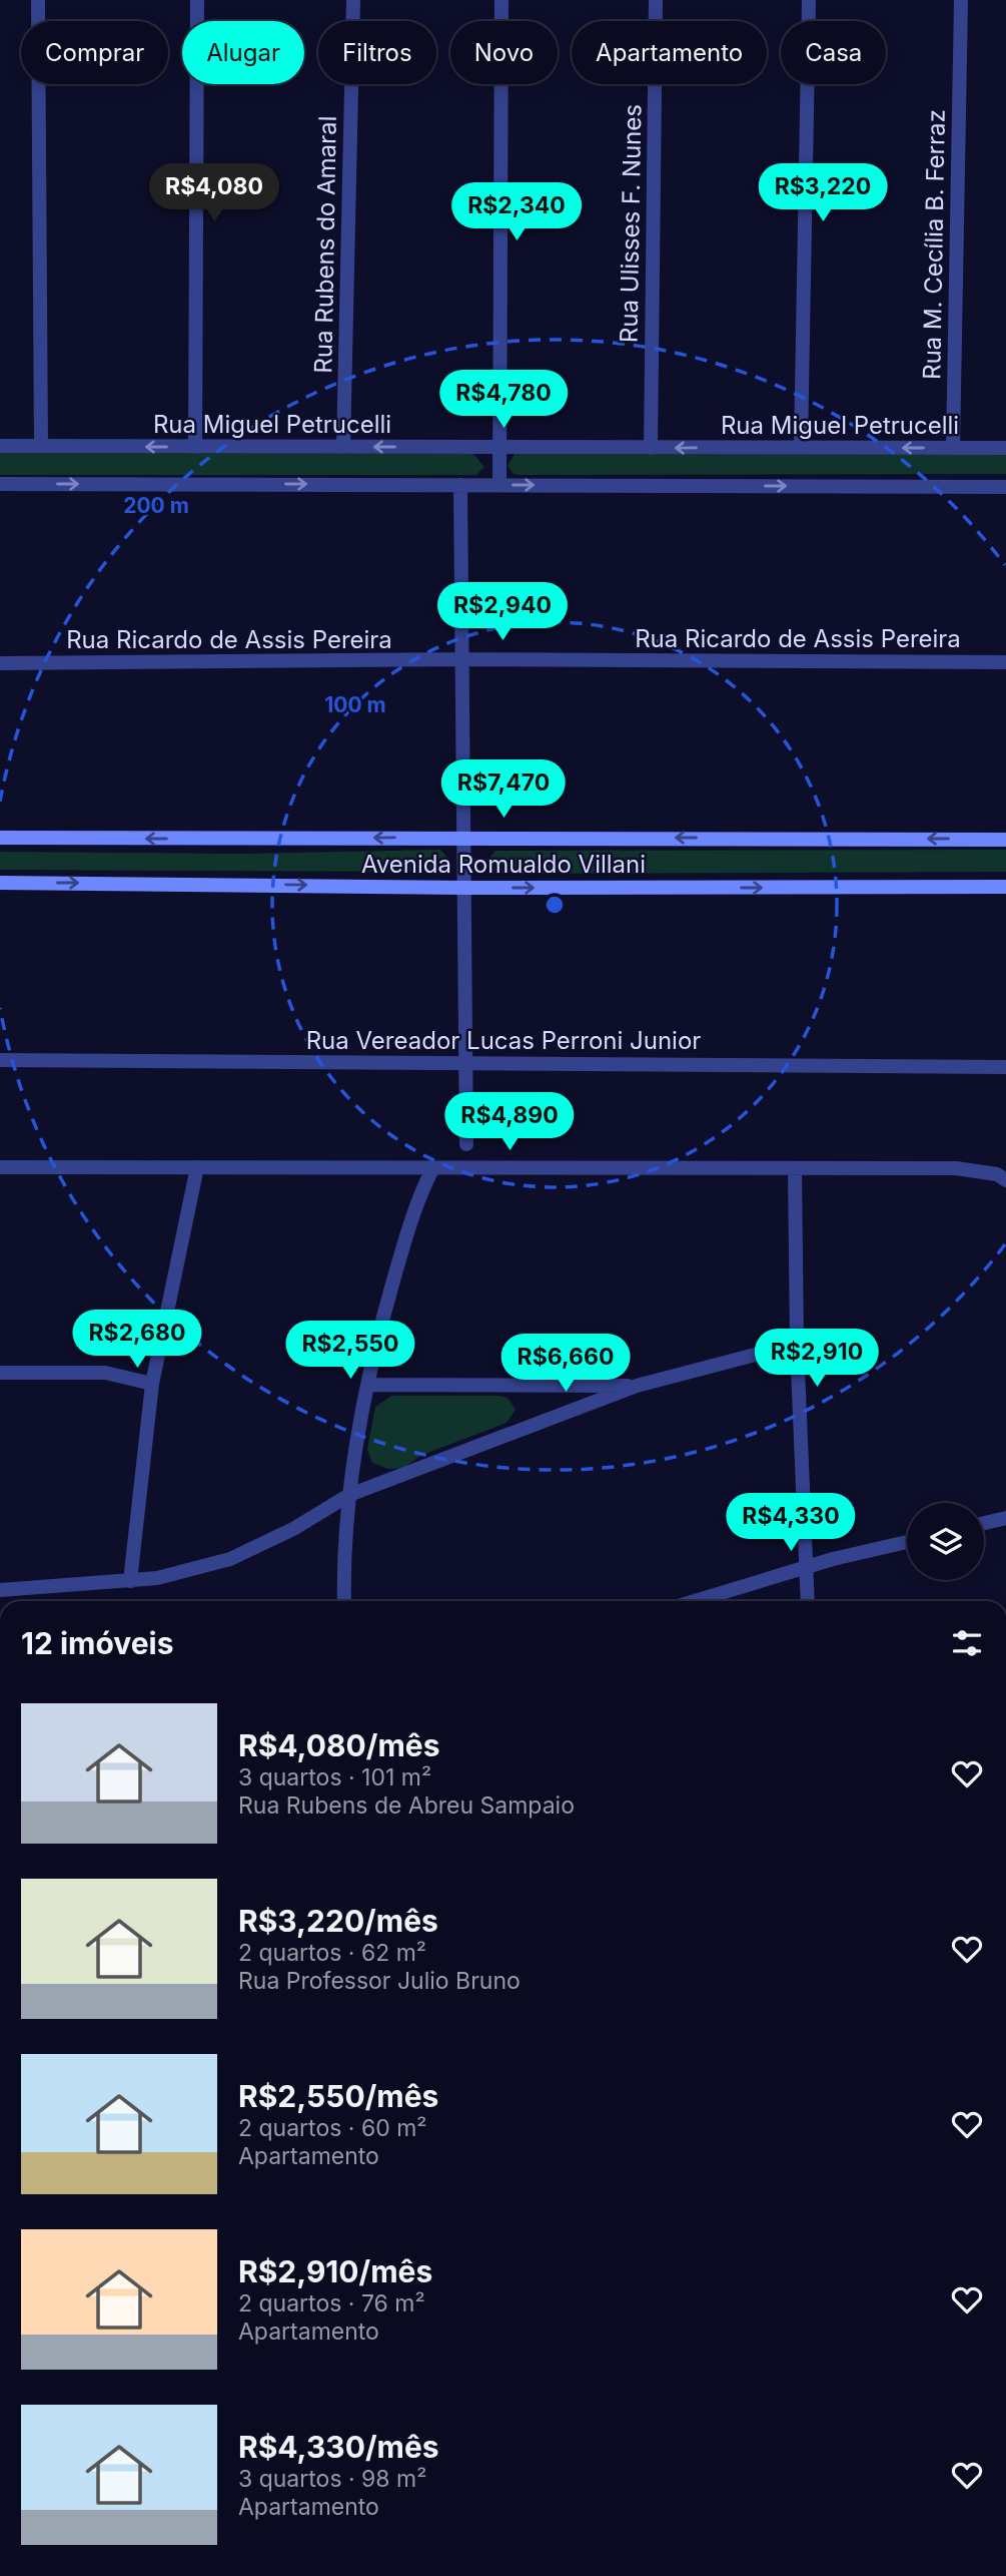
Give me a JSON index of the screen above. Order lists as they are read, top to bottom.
{
  "streets": {
    "street": [
      "Rua Ulisses F. Nunes",
      "Rua Rubens do Amaral",
      "Rua M. Cecília B. Ferraz",
      "Rua Miguel Petrucelli",
      "Rua Ricardo de Assis Pereira",
      "Avenida Romualdo Villani",
      "Rua Vereador Lucas Perroni Junior"
    ]
  },
  "crossings": [
    ["Rua Ulisses F. Nunes", "Rua Miguel Petrucelli"],
    ["Rua Rubens do Amaral", "Rua Miguel Petrucelli"],
    ["Rua M. Cecília B. Ferraz", "Rua Miguel Petrucelli"]
  ],
  "page": {
    "chip": [
      "Comprar",
      "Alugar",
      "Filtros",
      "Novo",
      "Apartamento",
      "Casa"
    ],
    "price": [
      "R$4,080",
      "R$3,220",
      "R$2,340",
      "R$4,780",
      "R$2,940",
      "R$7,470",
      "R$4,890",
      "R$2,680",
      "R$2,550",
      "R$2,910",
      "R$6,660",
      "R$4,330"
    ],
    "heading": "12 imóveis",
    "list": [
      {
        "name": "R$4,080/mês",
        "note": "3 quartos · 101 m² · Rua Rubens de Abreu Sampaio"
      },
      {
        "name": "R$3,220/mês",
        "note": "2 quartos · 62 m² · Rua Professor Julio Bruno"
      },
      {
        "name": "R$2,550/mês",
        "note": "2 quartos · 60 m² · Apartamento"
      },
      {
        "name": "R$2,910/mês",
        "note": "2 quartos · 76 m² · Apartamento"
      },
      {
        "name": "R$4,330/mês",
        "note": "3 quartos · 98 m² · Apartamento"
      }
    ]
  },
  "rings": ["200 m", "100 m"]
}
